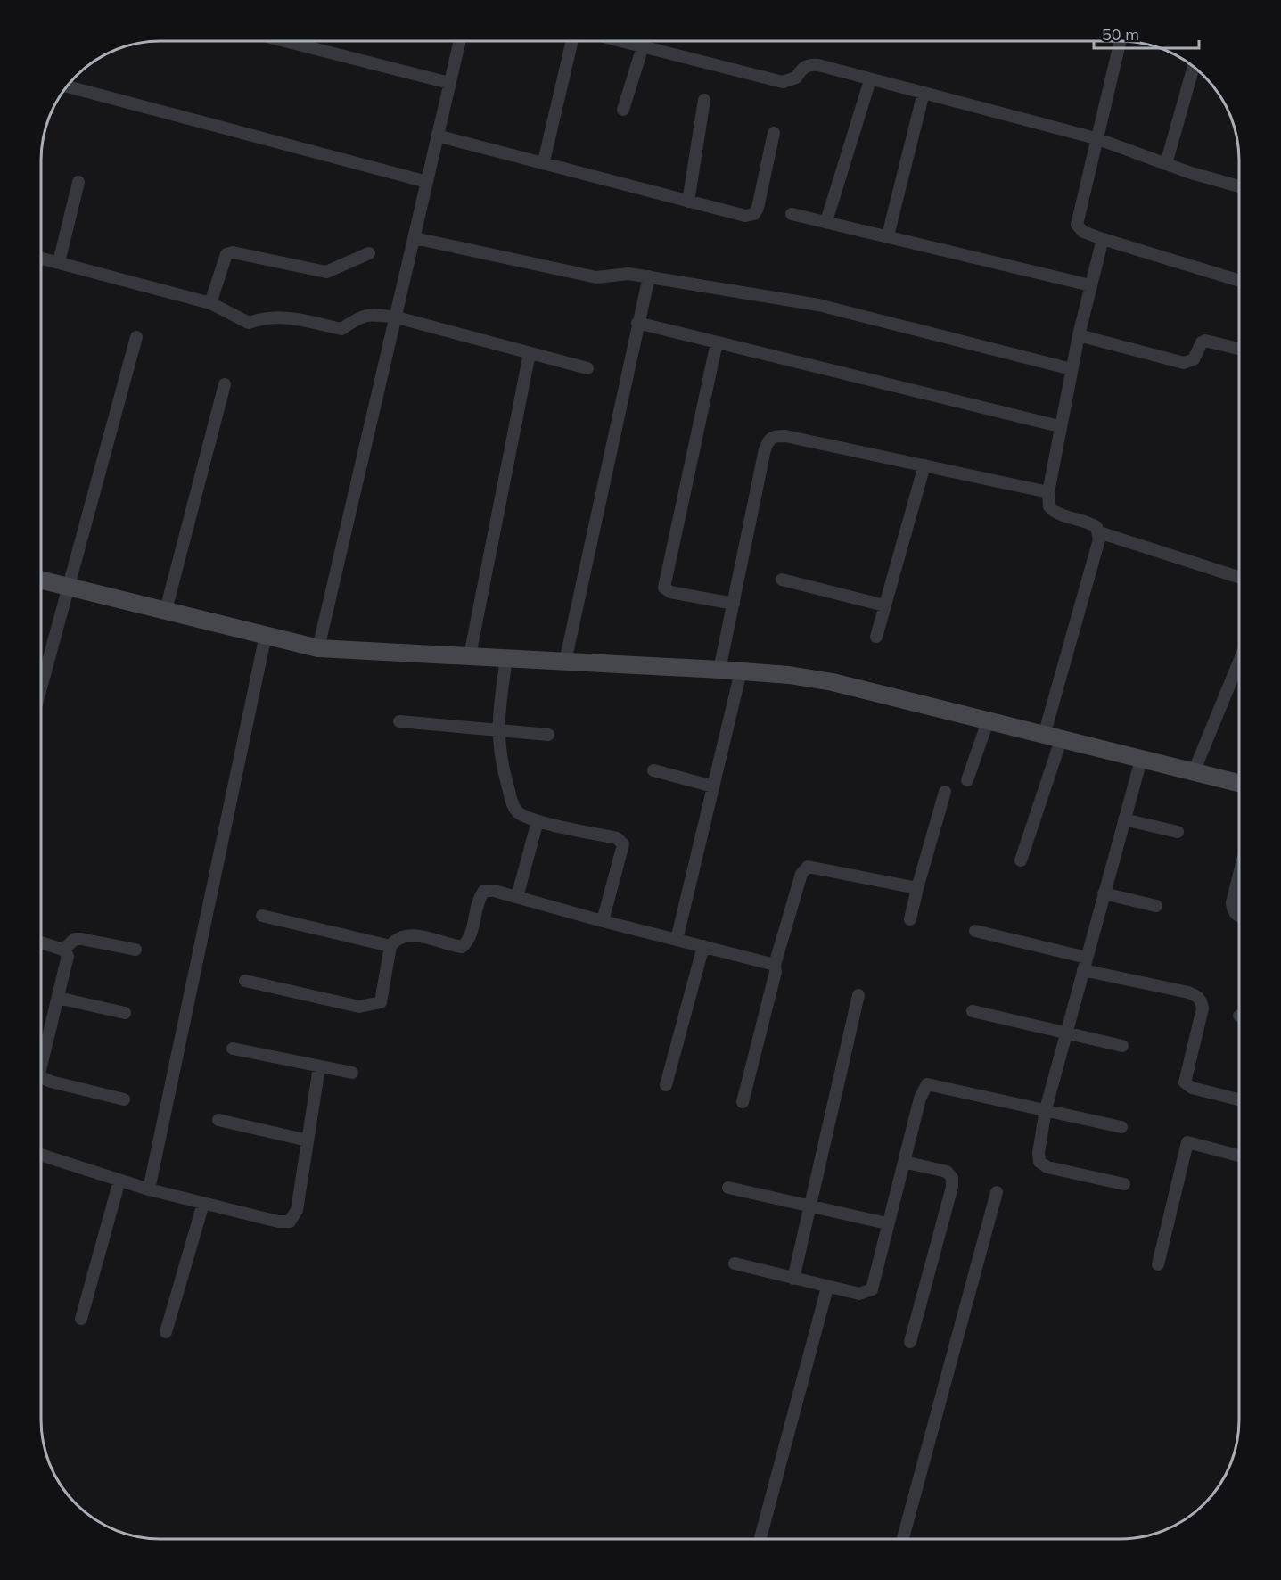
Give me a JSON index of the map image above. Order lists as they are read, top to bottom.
{
  "scale_bar": "50 m"
}
